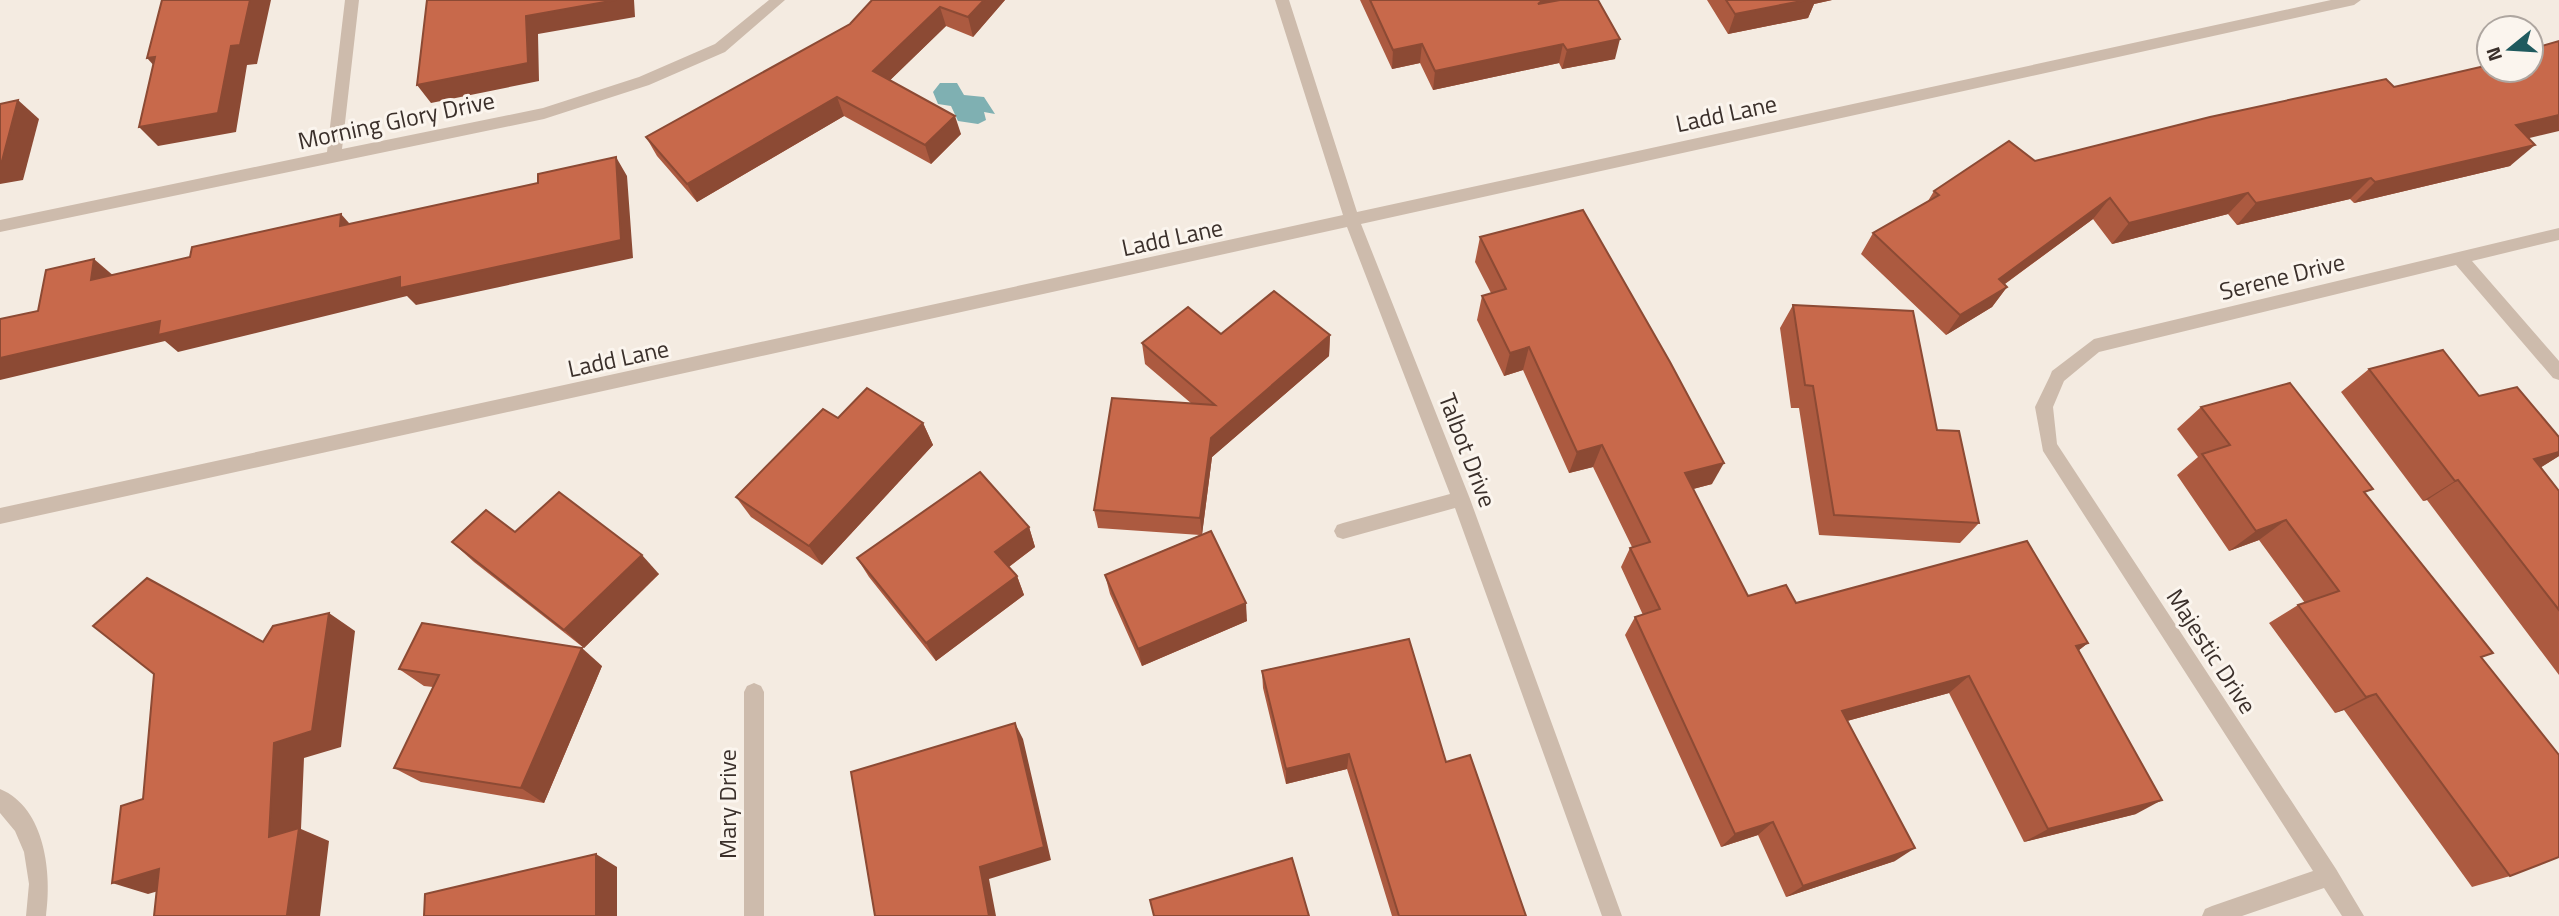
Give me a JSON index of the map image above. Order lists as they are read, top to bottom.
{
  "streets": {
    "street": [
      "Ladd Lane",
      "Morning Glory Drive",
      "Serene Drive",
      "Talbot Drive",
      "Majestic Drive",
      "Mary Drive"
    ]
  },
  "crossings": [
    ["Ladd Lane", "Talbot Drive"],
    ["Serene Drive", "Majestic Drive"]
  ],
  "north": "left"
}
